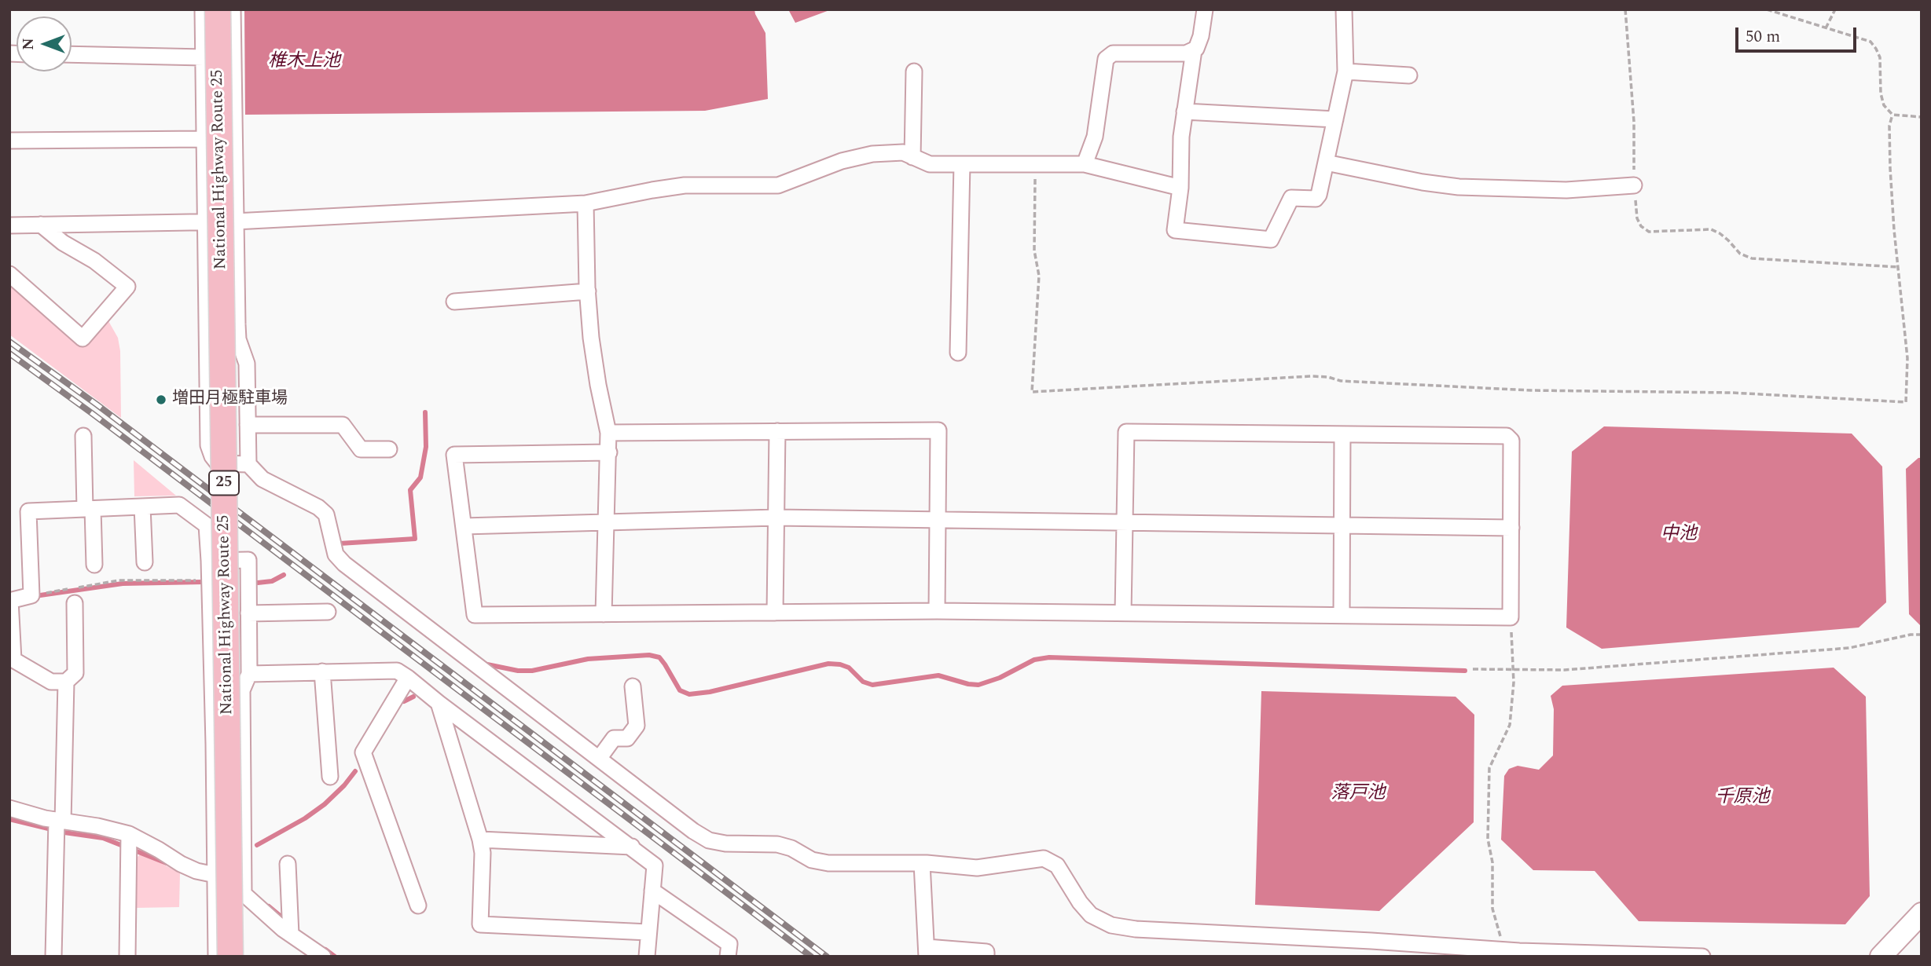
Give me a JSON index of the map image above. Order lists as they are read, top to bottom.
{
  "streets": {
    "highway": ["National Highway Route 25", "25"]
  },
  "water": [
    "椎木上池",
    "中池",
    "落戸池",
    "千原池"
  ],
  "places": ["増田月極駐車場"],
  "scale_bar": "50 m",
  "north": "left"
}
